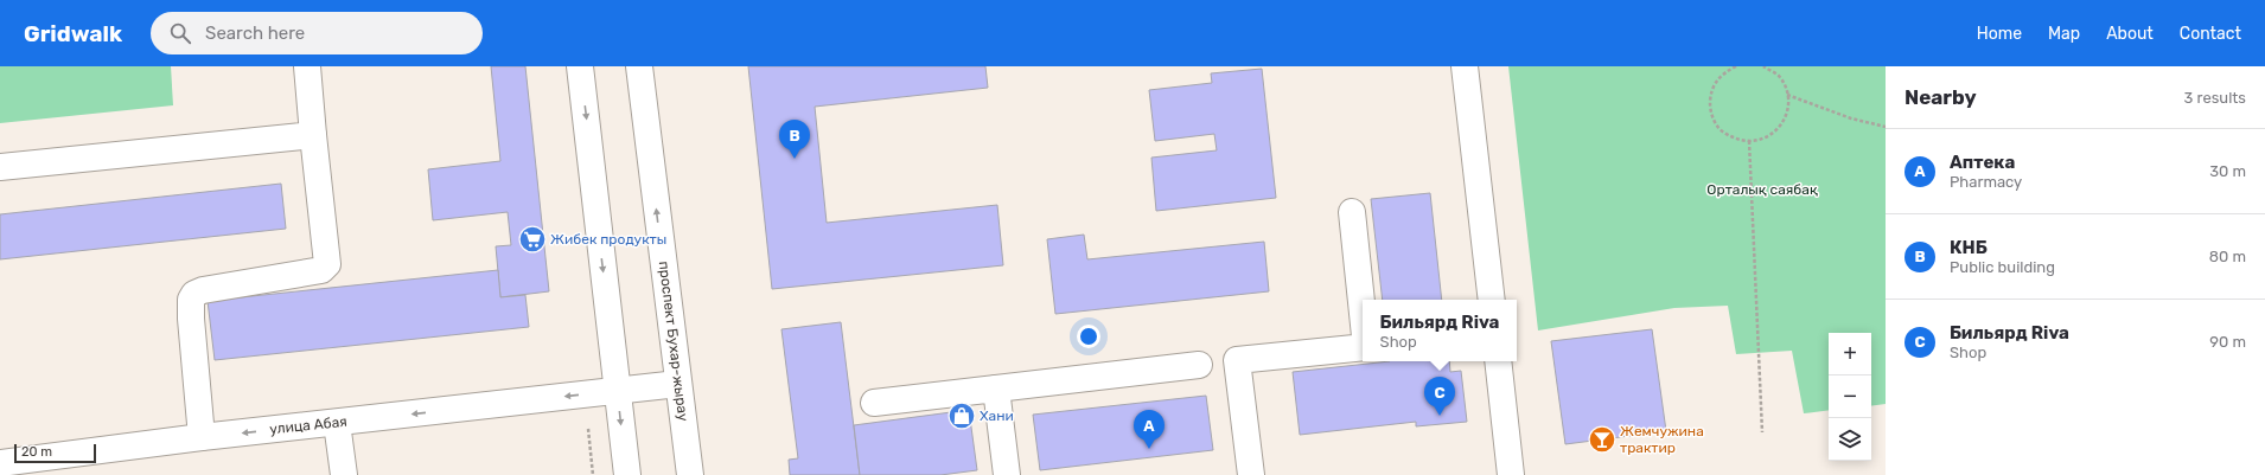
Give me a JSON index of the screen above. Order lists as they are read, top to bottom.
{
  "streets": {
    "main road": ["проспект Бухар-жырау", "улица Абая"]
  },
  "crossings": [
    ["проспект Бухар-жырау", "улица Абая"]
  ],
  "one_way": ["улица Абая"],
  "parks": ["Орталық саябақ"],
  "places": {
    "supermarket": ["Жибек продукты"],
    "shop": ["Хани"],
    "bar": ["Жемчужина трактир"]
  },
  "scale_bar": "20 m",
  "page": {
    "header": "Gridwalk",
    "search": "Search here",
    "nav": [
      "Home",
      "Map",
      "About",
      "Contact"
    ],
    "heading": ["Nearby", "3 results"],
    "pins": ["B", "C", "A"],
    "list": [
      {
        "mark": "A",
        "name": "Аптека",
        "note": "Pharmacy",
        "value": "30 m"
      },
      {
        "mark": "B",
        "name": "КНБ",
        "note": "Public building",
        "value": "80 m"
      },
      {
        "mark": "C",
        "name": "Бильярд Riva",
        "note": "Shop",
        "value": "90 m"
      }
    ],
    "popup": ["Бильярд Riva", "Shop"],
    "map_buttons": ["+", "−"],
    "scale": "20 m"
  }
}
